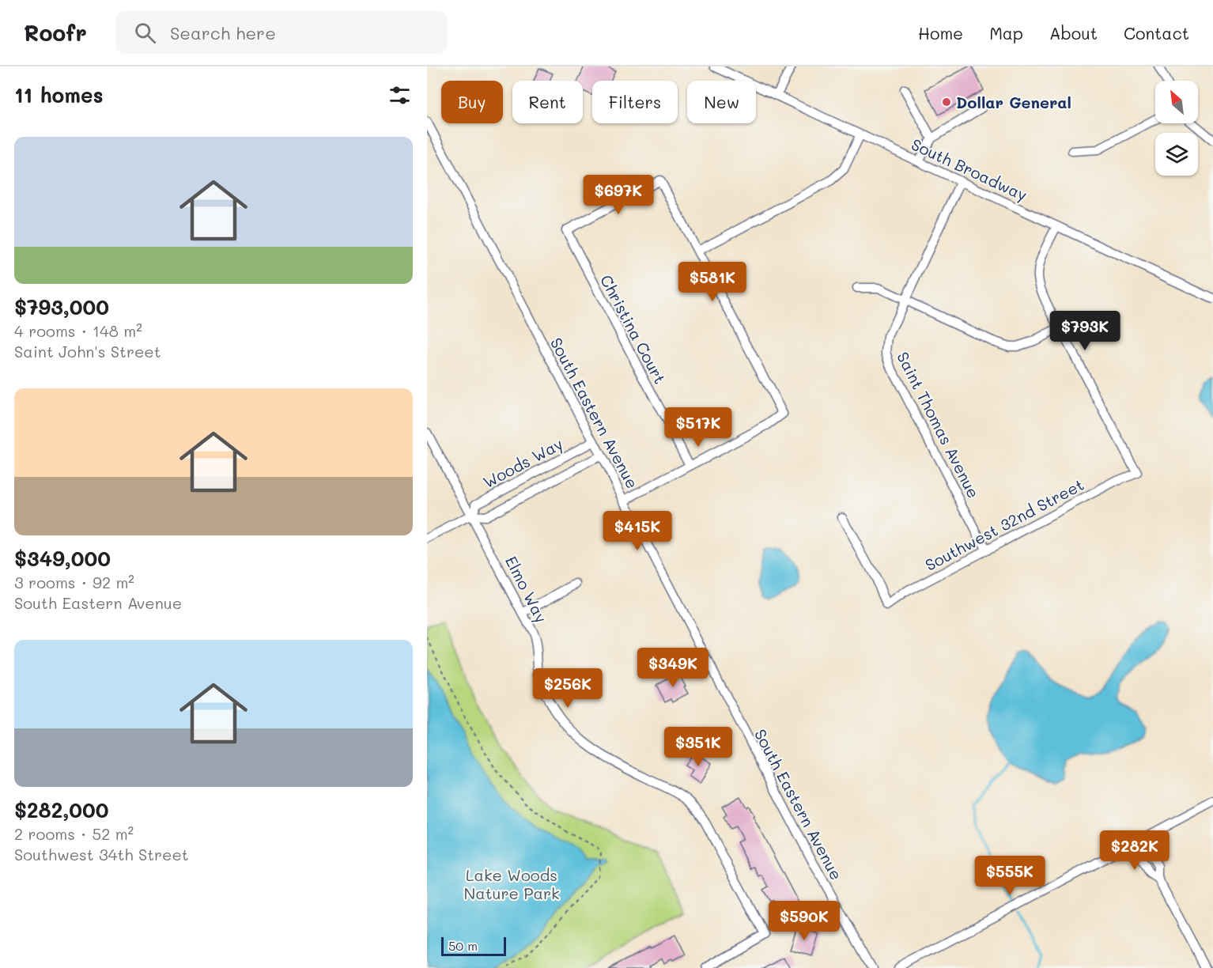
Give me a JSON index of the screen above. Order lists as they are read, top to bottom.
{
  "streets": {
    "street": [
      "South Broadway",
      "Christina Court",
      "South Eastern Avenue",
      "Saint Thomas Avenue",
      "Woods Way",
      "Southwest 32nd Street",
      "Elmo Way"
    ]
  },
  "crossings": [
    ["South Broadway", "Saint Thomas Avenue"],
    ["South Eastern Avenue", "Woods Way"],
    ["Saint Thomas Avenue", "Southwest 32nd Street"],
    ["Woods Way", "Elmo Way"]
  ],
  "parks": ["Lake Woods Nature Park"],
  "places": ["Dollar General"],
  "scale_bar": "50 m",
  "north": "top left",
  "page": {
    "header": "Roofr",
    "search": "Search here",
    "nav": [
      "Home",
      "Map",
      "About",
      "Contact"
    ],
    "heading": "11 homes",
    "chip": [
      "Buy",
      "Rent",
      "Filters",
      "New"
    ],
    "list": [
      {
        "name": "$793,000",
        "note": "4 rooms · 148 m² · Saint John's Street"
      },
      {
        "name": "$349,000",
        "note": "3 rooms · 92 m² · South Eastern Avenue"
      },
      {
        "name": "$282,000",
        "note": "2 rooms · 52 m² · Southwest 34th Street"
      }
    ],
    "price": [
      "$697K",
      "$581K",
      "$793K",
      "$517K",
      "$415K",
      "$349K",
      "$256K",
      "$351K",
      "$282K",
      "$555K",
      "$590K"
    ],
    "scale": "50 m"
  }
}
